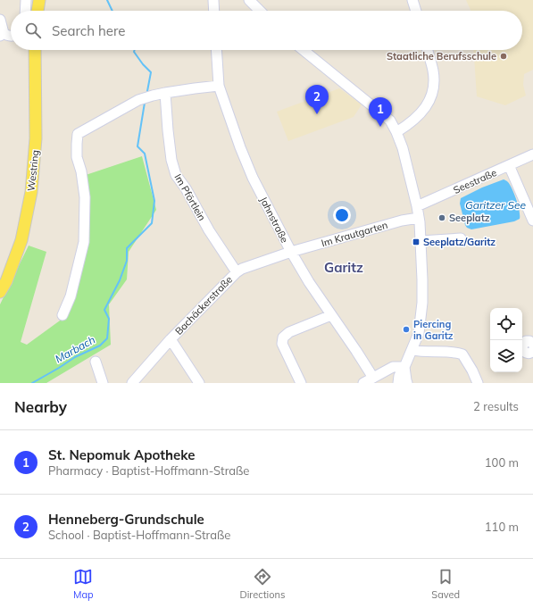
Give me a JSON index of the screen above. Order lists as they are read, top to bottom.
{
  "streets": {
    "main road": ["Westring"],
    "street": [
      "Seestraße",
      "Im Pförtlein",
      "Jahnstraße",
      "Im Krautgarten",
      "Bachäckerstraße"
    ]
  },
  "crossings": [
    ["Im Pförtlein", "Bachäckerstraße"],
    ["Jahnstraße", "Im Krautgarten"],
    ["Jahnstraße", "Bachäckerstraße"],
    ["Im Krautgarten", "Bachäckerstraße"]
  ],
  "districts": ["Garitz"],
  "water": ["Garitzer See", "Marbach"],
  "places": {
    "other": ["Staatliche Berufsschule", "Seeplatz", "Piercing in Garitz"],
    "transit": ["Seeplatz/Garitz"]
  },
  "page": {
    "search": "Search here",
    "pins": ["2", "1"],
    "heading": ["Nearby", "2 results"],
    "list": [
      {
        "mark": "1",
        "name": "St. Nepomuk Apotheke",
        "note": "Pharmacy · Baptist-Hoffmann-Straße",
        "value": "100 m"
      },
      {
        "mark": "2",
        "name": "Henneberg-Grundschule",
        "note": "School · Baptist-Hoffmann-Straße",
        "value": "110 m"
      }
    ],
    "nav": ["Map", "Directions", "Saved"]
  }
}
